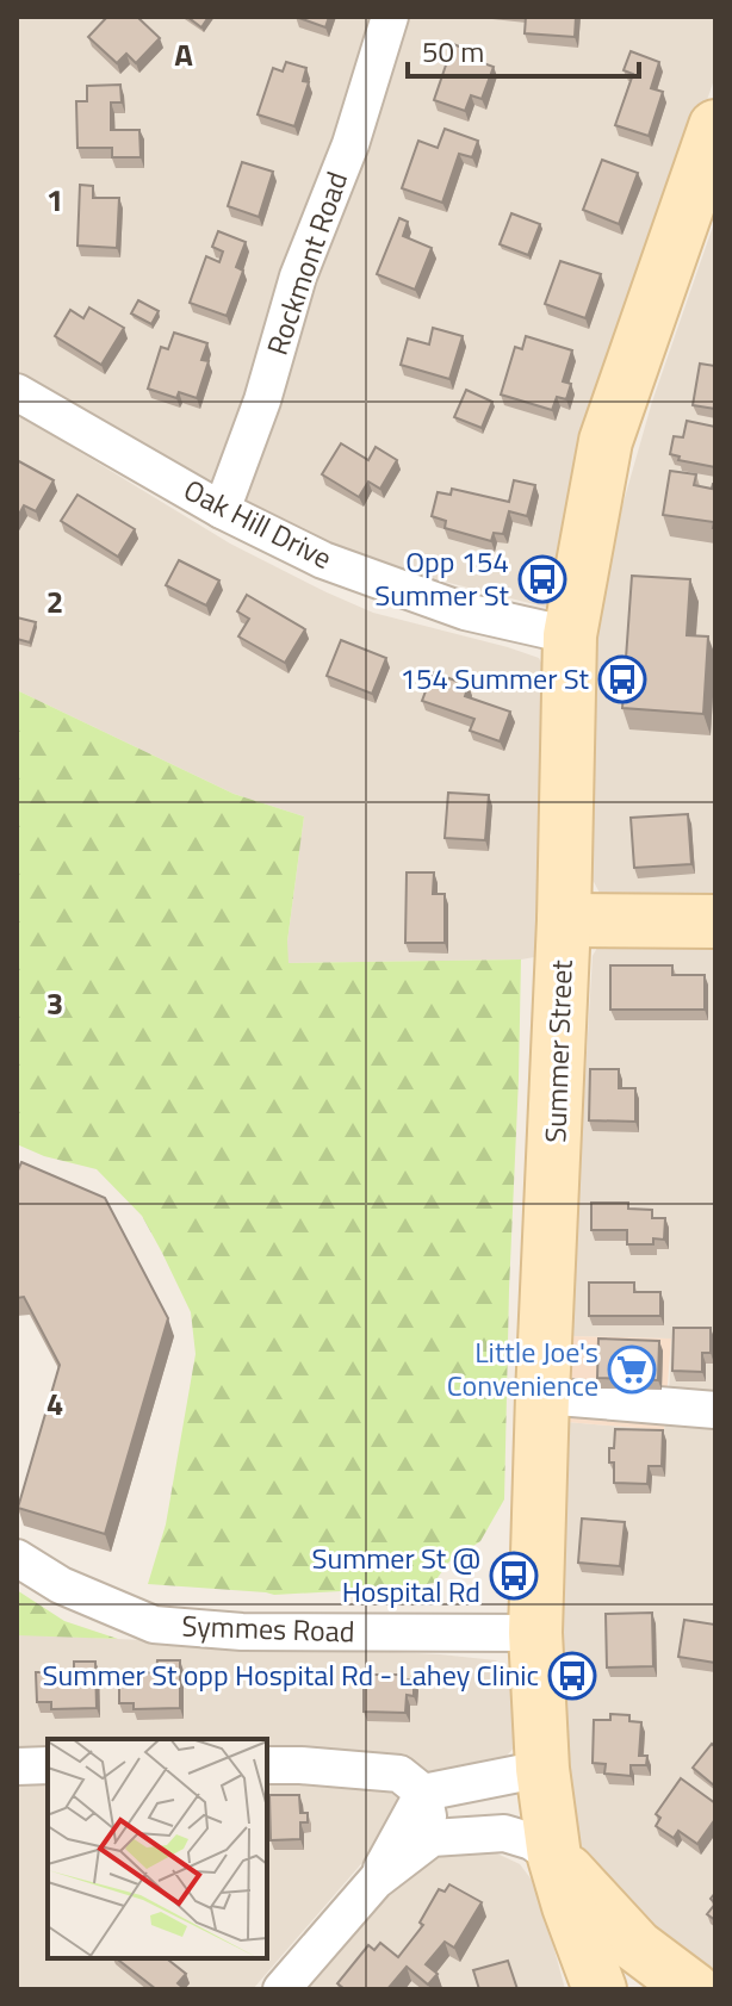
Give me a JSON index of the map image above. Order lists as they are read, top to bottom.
{
  "streets": {
    "main road": ["Summer Street"],
    "street": ["Rockmont Road", "Oak Hill Drive", "Symmes Road"]
  },
  "crossings": [
    ["Rockmont Road", "Oak Hill Drive"],
    ["Oak Hill Drive", "Summer Street"],
    ["Summer Street", "Symmes Road"]
  ],
  "places": {
    "bus stop": [
      "Opp 154 Summer St",
      "154 Summer St",
      "Summer St @ Hospital Rd",
      "Summer St opp Hospital Rd - Lahey Clinic"
    ],
    "supermarket": ["Little Joe's Convenience"]
  },
  "scale_bar": "50 m",
  "grid": {
    "columns": ["A"],
    "rows": [
      "1",
      "2",
      "3",
      "4"
    ]
  }
}
